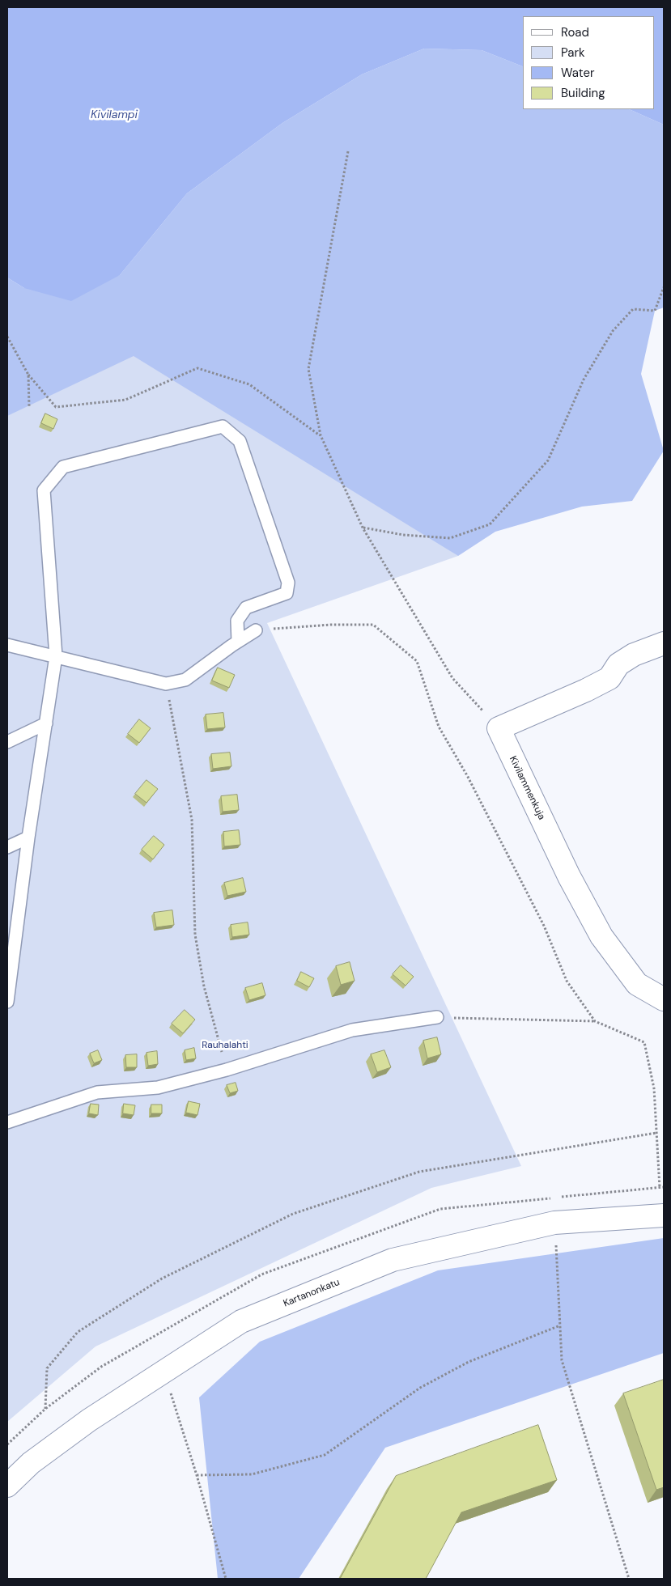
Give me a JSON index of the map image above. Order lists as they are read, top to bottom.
{
  "streets": {
    "street": ["Kivilammenkuja", "Kartanonkatu"]
  },
  "water": ["Kivilampi"],
  "parks": ["Rauhalahti"],
  "legend": [
    "Road",
    "Park",
    "Water",
    "Building"
  ]
}
